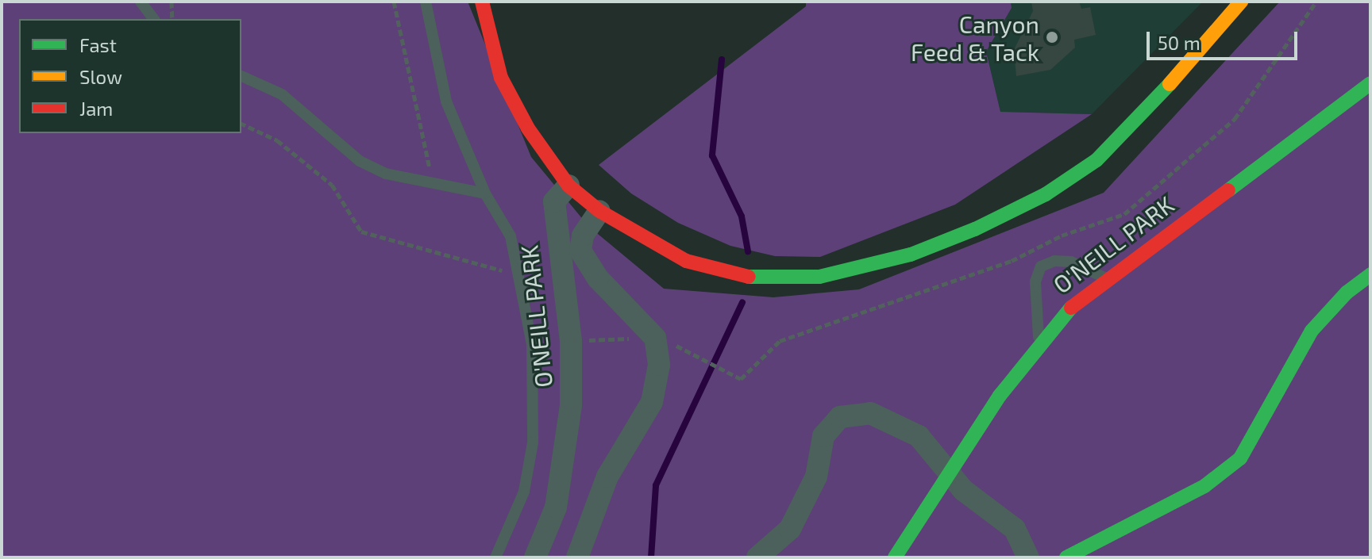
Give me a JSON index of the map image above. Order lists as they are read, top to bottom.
{
  "streets": {
    "street": ["O'NEILL PARK"]
  },
  "places": ["Canyon Feed & Tack"],
  "legend": ["Fast", "Slow", "Jam"],
  "scale_bar": "50 m"
}
